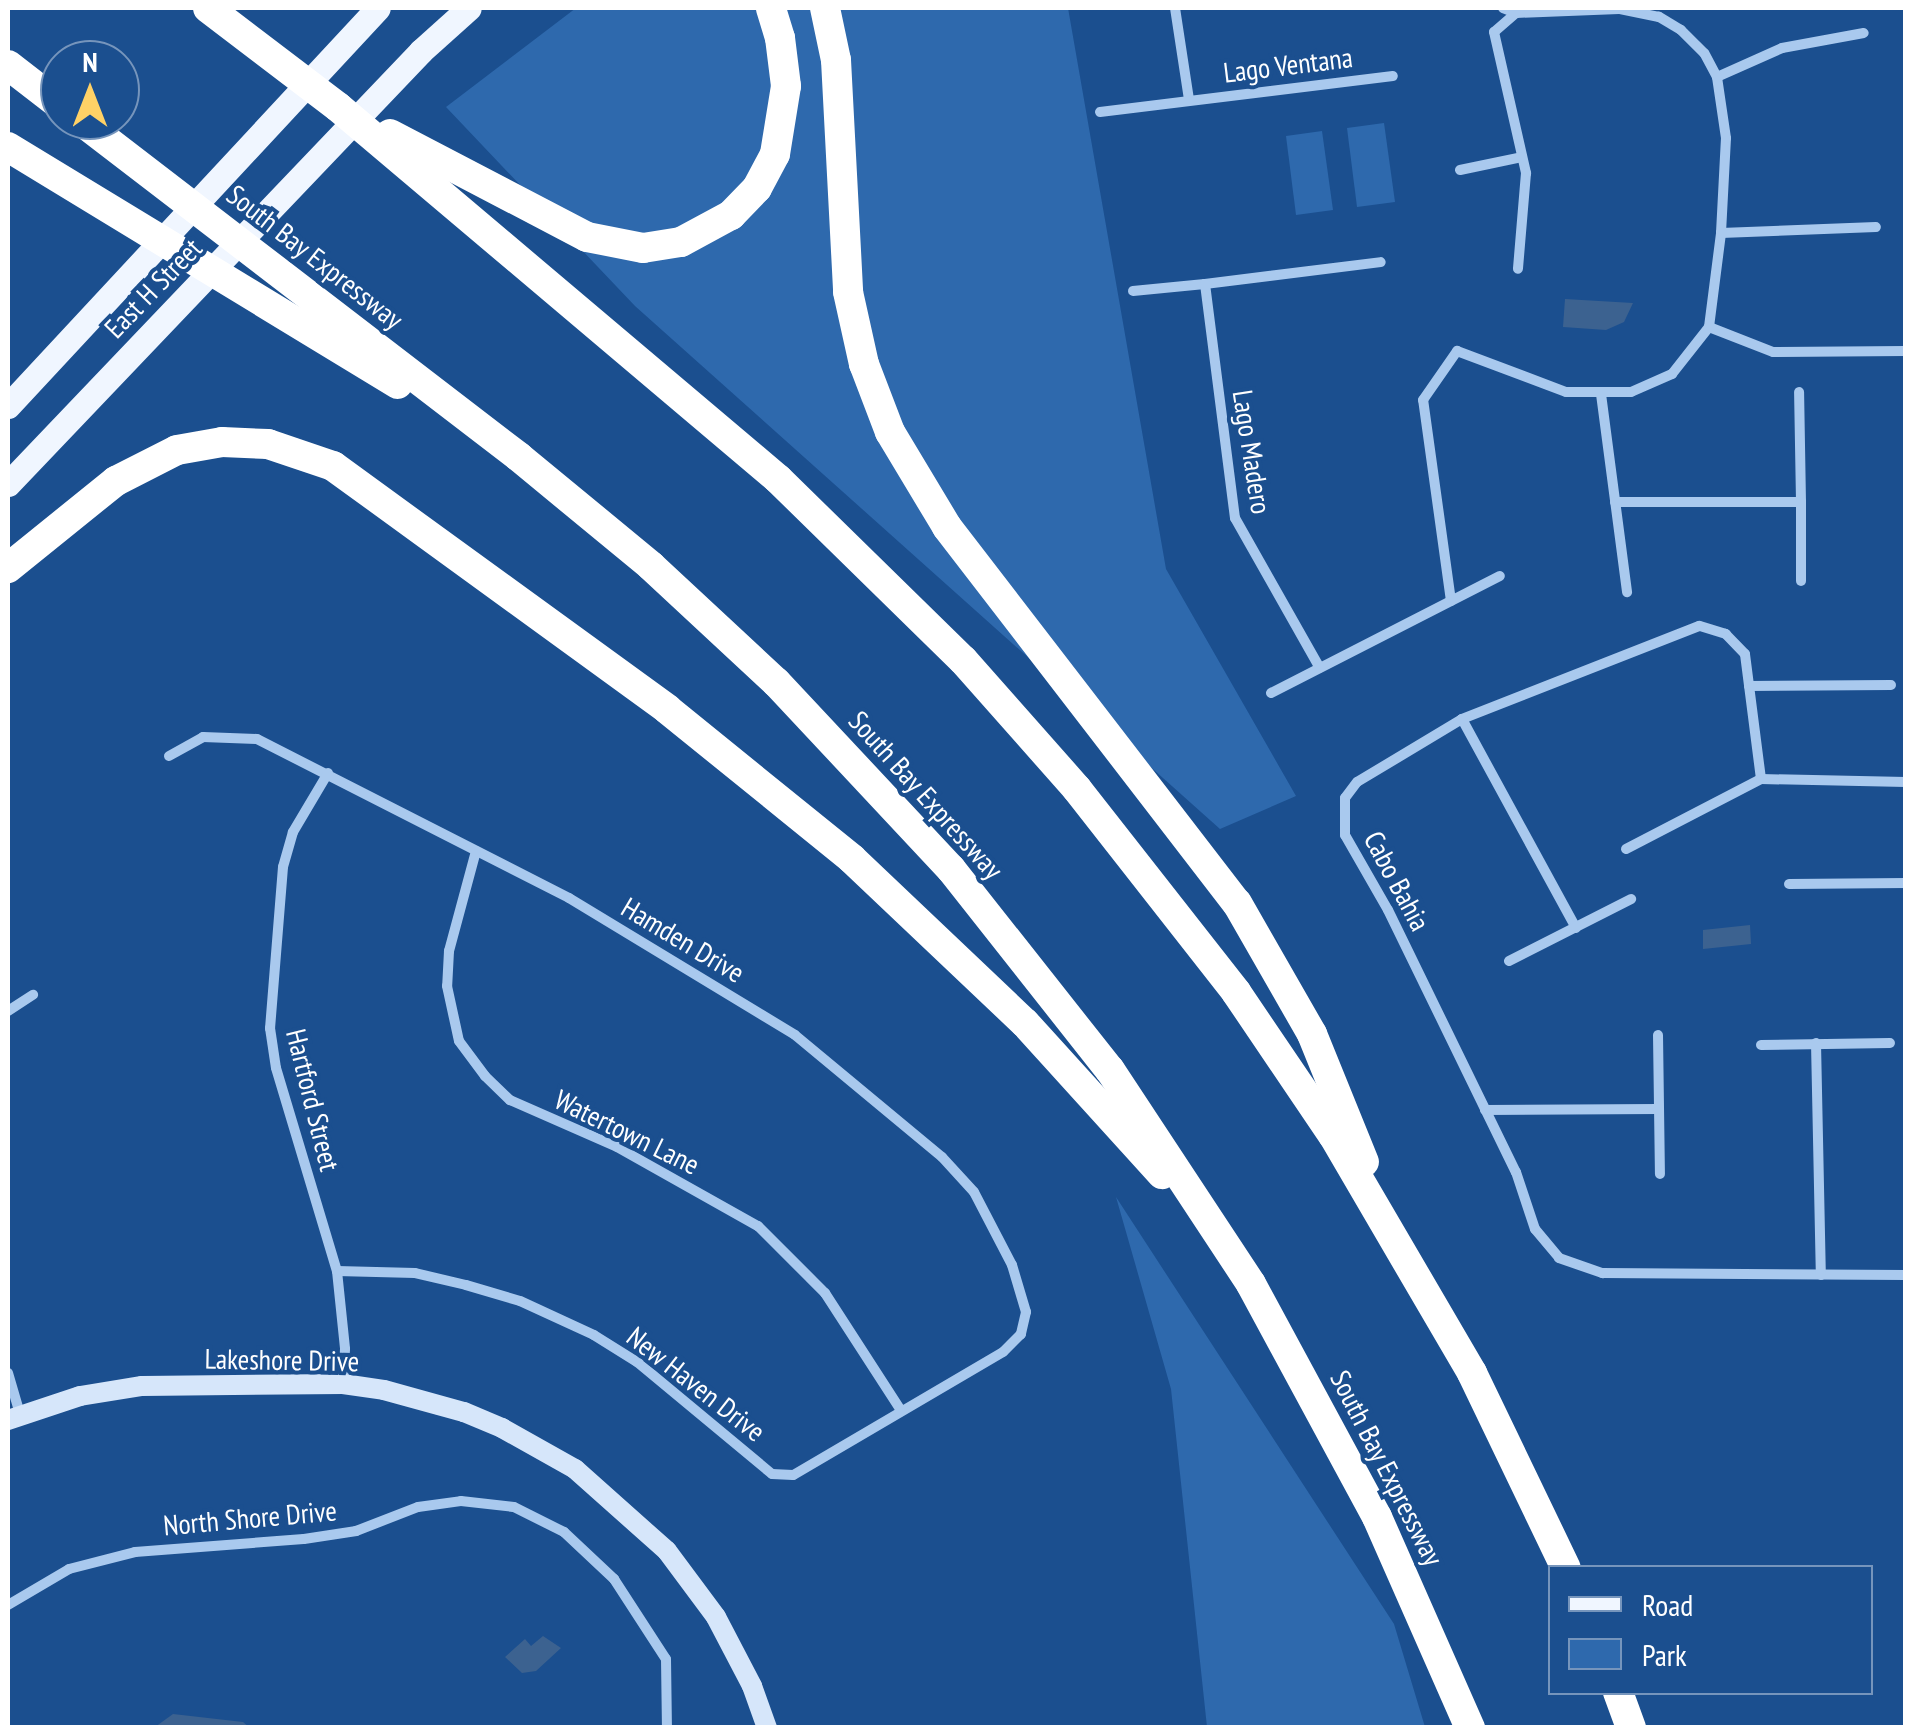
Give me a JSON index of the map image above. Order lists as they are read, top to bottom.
{
  "streets": {
    "highway": ["South Bay Expressway"],
    "main road": ["East H Street"],
    "street": [
      "Lago Ventana",
      "Lago Madero",
      "Cabo Bahia",
      "Hamden Drive",
      "Hartford Street",
      "Watertown Lane",
      "Lakeshore Drive",
      "New Haven Drive",
      "North Shore Drive"
    ]
  },
  "crossings": [
    ["Hamden Drive", "Hartford Street"],
    ["Hamden Drive", "Watertown Lane"],
    ["Hamden Drive", "New Haven Drive"],
    ["Hartford Street", "Lakeshore Drive"],
    ["Hartford Street", "New Haven Drive"],
    ["Watertown Lane", "New Haven Drive"]
  ],
  "legend": ["Road", "Park"],
  "north": "top"
}
